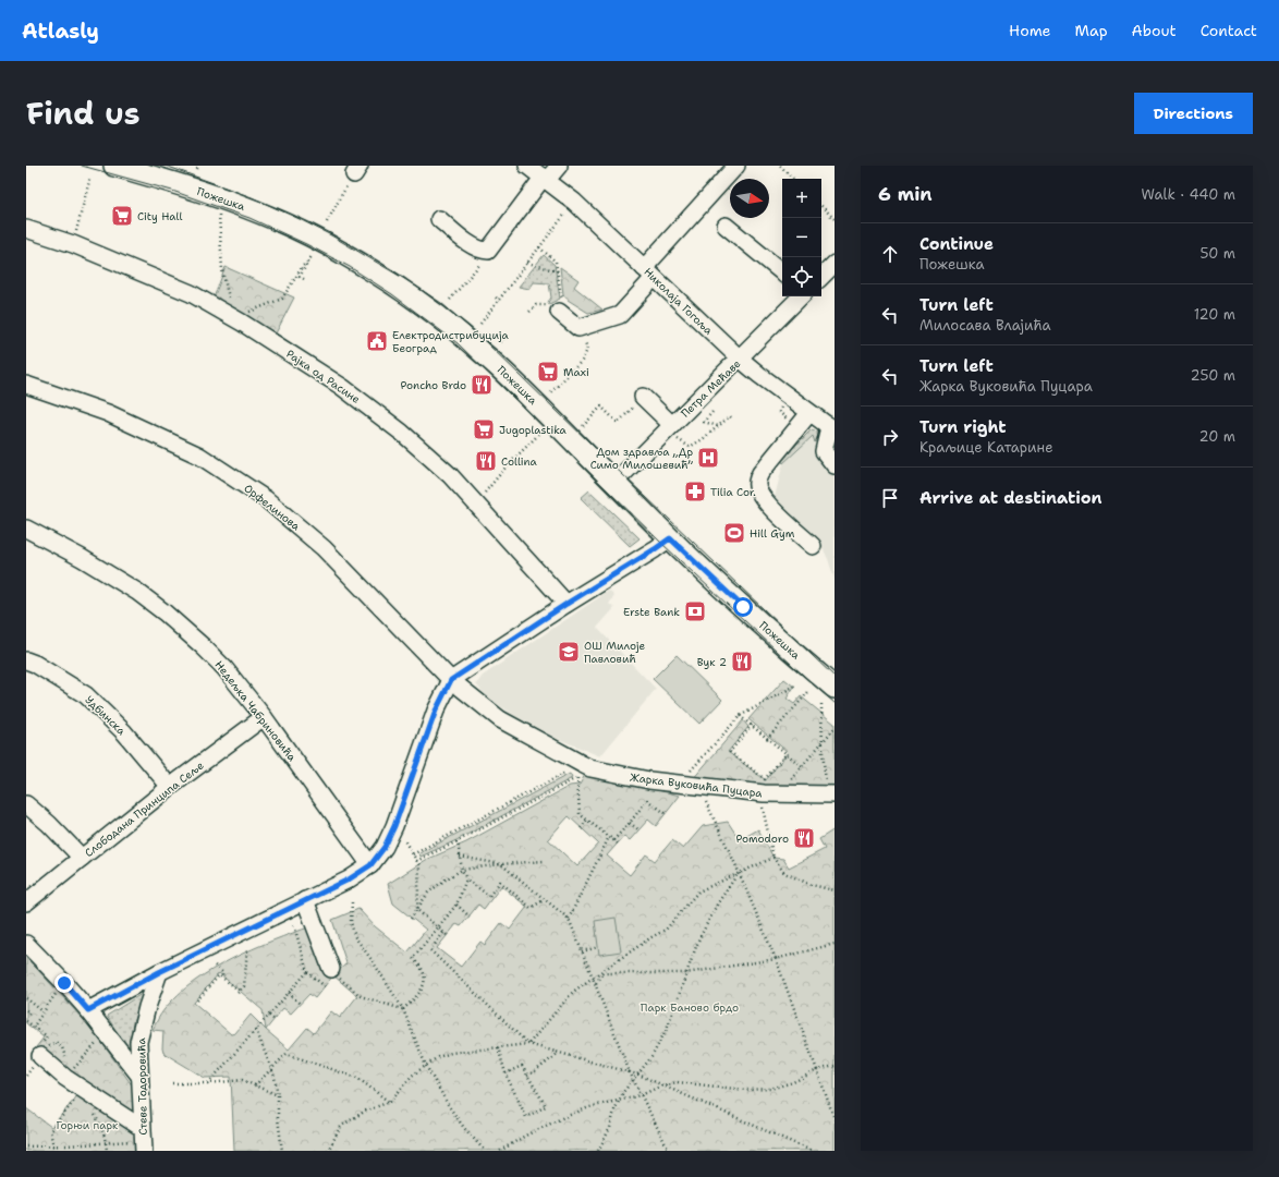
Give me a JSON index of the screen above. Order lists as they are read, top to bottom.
{
  "streets": {
    "main road": ["Пожешка"],
    "street": [
      "Николаја Гогоља",
      "Рајка од Расине",
      "Петра Мећаве",
      "Орфелинова",
      "Недељка Чабриновића",
      "Удбинска",
      "Жарка Вуковића Пуцара",
      "Слободана Принципа Сеље",
      "Стеве Тодоровића"
    ]
  },
  "crossings": [
    ["Пожешка", "Петра Мећаве"],
    ["Николаја Гогоља", "Петра Мећаве"],
    ["Орфелинова", "Жарка Вуковића Пуцара"],
    ["Недељка Чабриновића", "Слободана Принципа Сеље"],
    ["Удбинска", "Слободана Принципа Сеље"]
  ],
  "parks": ["Парк Баново брдо", "Горњи парк"],
  "places": {
    "supermarket": ["City Hall", "Maxi", "Jugoplastika"],
    "public building": ["Електродистрибуција Београд"],
    "restaurant": [
      "Poncho Brdo",
      "Collina",
      "Вук 2",
      "Pomodoro"
    ],
    "hospital": ["Дом здравља „Др Симо Милошевић”"],
    "pharmacy": ["Tilia Cor."],
    "sports": ["Hill Gym"],
    "bank": ["Erste Bank"],
    "school or university": ["ОШ Милоје Павловић"]
  },
  "north": "right",
  "page": {
    "header": "Atlasly",
    "nav": [
      "Home",
      "Map",
      "About",
      "Contact"
    ],
    "title": "Find us",
    "buttons": "Directions",
    "heading": ["6 min", "Walk · 440 m"],
    "map_buttons": ["+", "−"],
    "list": [
      ["Continue", "Пожешка", "50 m"],
      ["Turn left", "Милосава Влајића", "120 m"],
      ["Turn left", "Жарка Вуковића Пуцара", "250 m"],
      ["Turn right", "Краљице Катарине", "20 m"],
      "Arrive at destination"
    ]
  }
}
